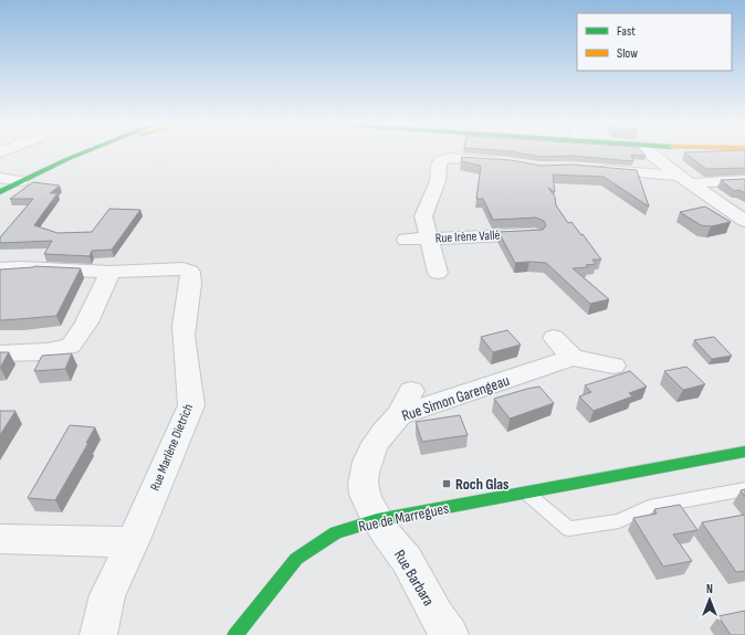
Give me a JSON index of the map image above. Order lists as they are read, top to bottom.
{
  "streets": {
    "street": [
      "Rue Irène Vallé",
      "Rue Simon Garengeau",
      "Rue Marlène Dietrich",
      "Rue de Marregues",
      "Rue Barbara"
    ]
  },
  "crossings": [
    ["Rue Simon Garengeau", "Rue de Marregues"],
    ["Rue Simon Garengeau", "Rue Barbara"],
    ["Rue de Marregues", "Rue Barbara"]
  ],
  "places": {
    "transit": ["Roch Glas"]
  },
  "legend": ["Fast", "Slow"],
  "north": "top"
}
